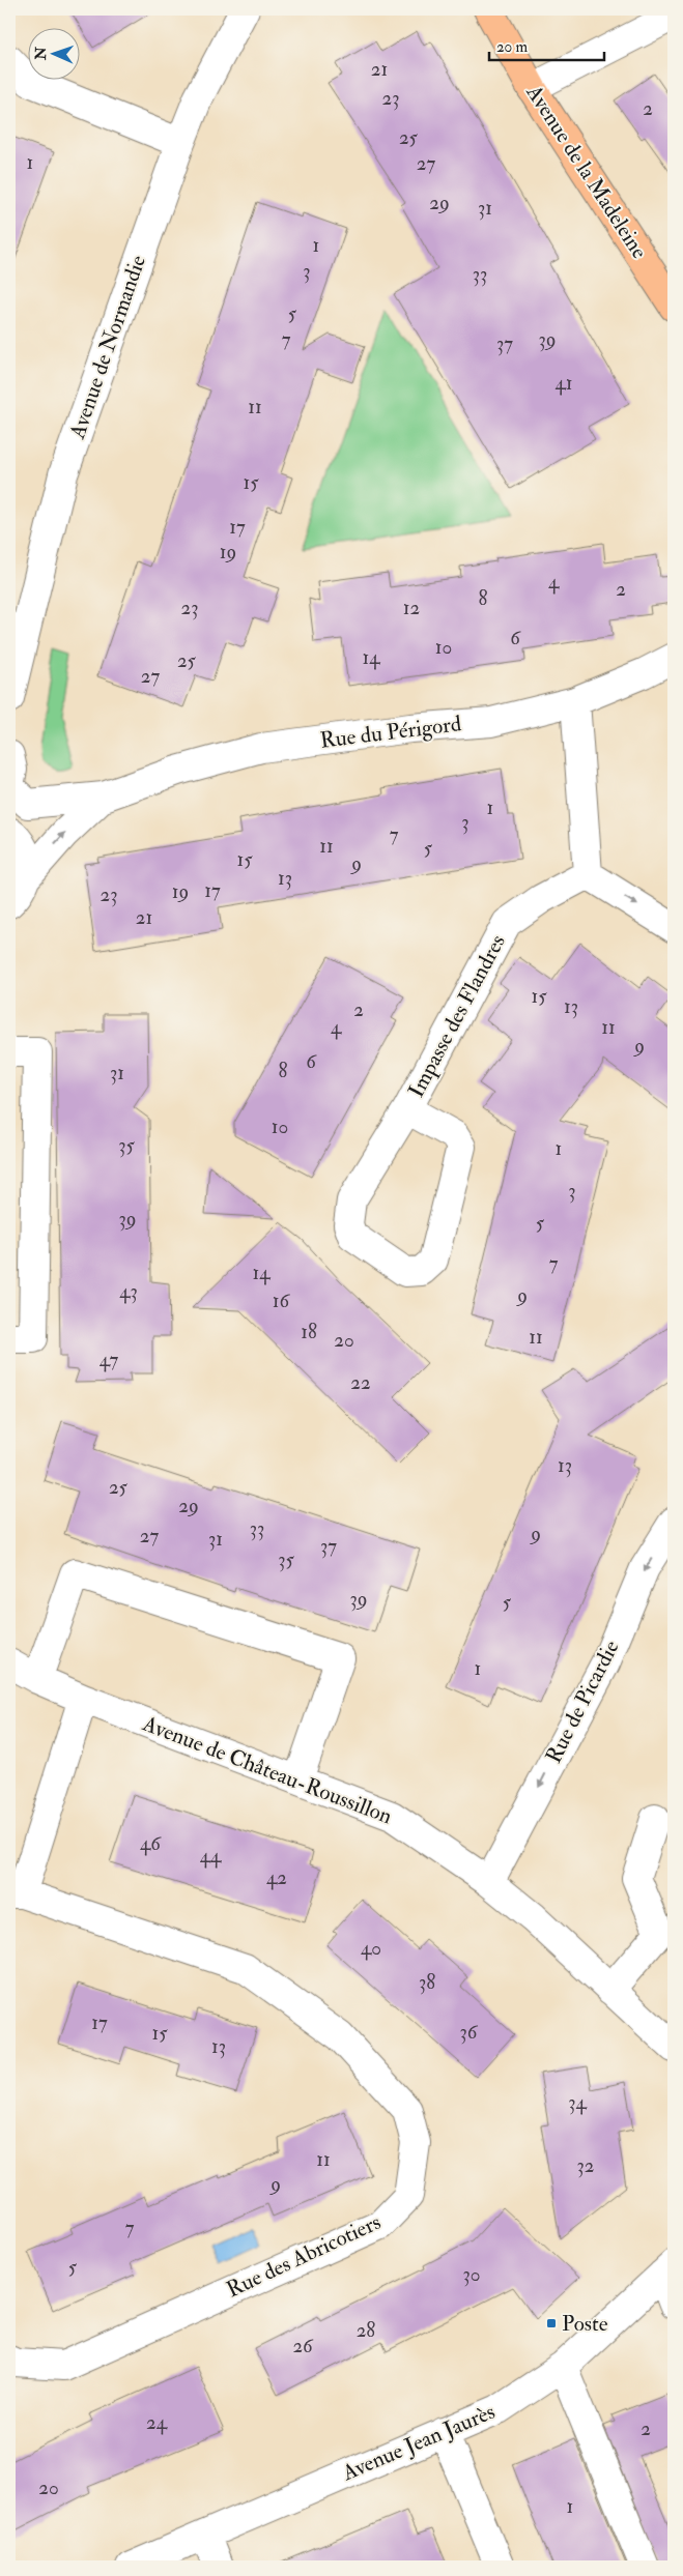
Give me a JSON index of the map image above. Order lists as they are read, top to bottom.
{
  "streets": {
    "main road": ["Avenue de la Madeleine"],
    "street": [
      "Avenue de Normandie",
      "Rue du Périgord",
      "Impasse des Flandres",
      "Rue de Picardie",
      "Avenue de Château-Roussillon",
      "Rue des Abricotiers",
      "Avenue Jean Jaurès"
    ]
  },
  "crossings": [
    ["Rue de Picardie", "Avenue de Château-Roussillon"],
    ["Avenue de Château-Roussillon", "Rue des Abricotiers"]
  ],
  "one_way": ["Rue de Picardie"],
  "places": {
    "transit": ["Poste"]
  },
  "house_numbers": [
    "21",
    "23",
    "2",
    "25",
    "1",
    "27",
    "29",
    "31",
    "1",
    "3",
    "33",
    "5",
    "7",
    "39",
    "37",
    "41",
    "11",
    "15",
    "17",
    "19",
    "4",
    "2",
    "8",
    "23",
    "12",
    "6",
    "10",
    "14",
    "25",
    "27",
    "1",
    "3",
    "7",
    "11",
    "5",
    "15",
    "9",
    "13",
    "17",
    "19",
    "23",
    "21",
    "15",
    "13",
    "2",
    "4",
    "11",
    "9",
    "6",
    "8",
    "31",
    "10",
    "35",
    "1",
    "3",
    "39",
    "5",
    "7",
    "14",
    "43",
    "9",
    "16",
    "18",
    "11",
    "20",
    "47",
    "22",
    "13",
    "25",
    "29",
    "33",
    "9",
    "27",
    "31",
    "37",
    "35",
    "39",
    "5",
    "1",
    "46",
    "44",
    "42",
    "40",
    "38",
    "17",
    "36",
    "15",
    "13",
    "34",
    "11",
    "32",
    "9",
    "7",
    "5",
    "30",
    "28",
    "26",
    "24",
    "2",
    "20",
    "1"
  ],
  "scale_bar": "20 m",
  "north": "left"
}
